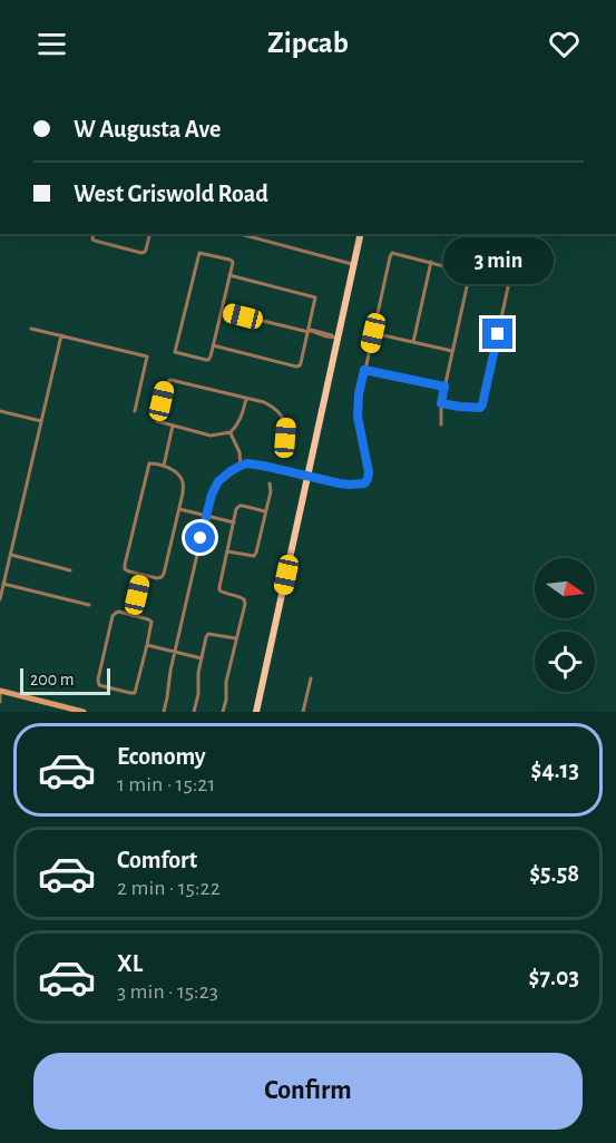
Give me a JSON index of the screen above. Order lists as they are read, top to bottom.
{
  "scale_bar": "200 m",
  "north": "right",
  "page": {
    "header": "Zipcab",
    "banner": ["W Augusta Ave", "West Griswold Road"],
    "bubble": "3 min",
    "scale": "200 m",
    "list": [
      {
        "name": "Economy",
        "note": "1 min · 15:21",
        "value": "$4.13"
      },
      {
        "name": "Comfort",
        "note": "2 min · 15:22",
        "value": "$5.58"
      },
      {
        "name": "XL",
        "note": "3 min · 15:23",
        "value": "$7.03"
      }
    ],
    "buttons": "Confirm"
  }
}
